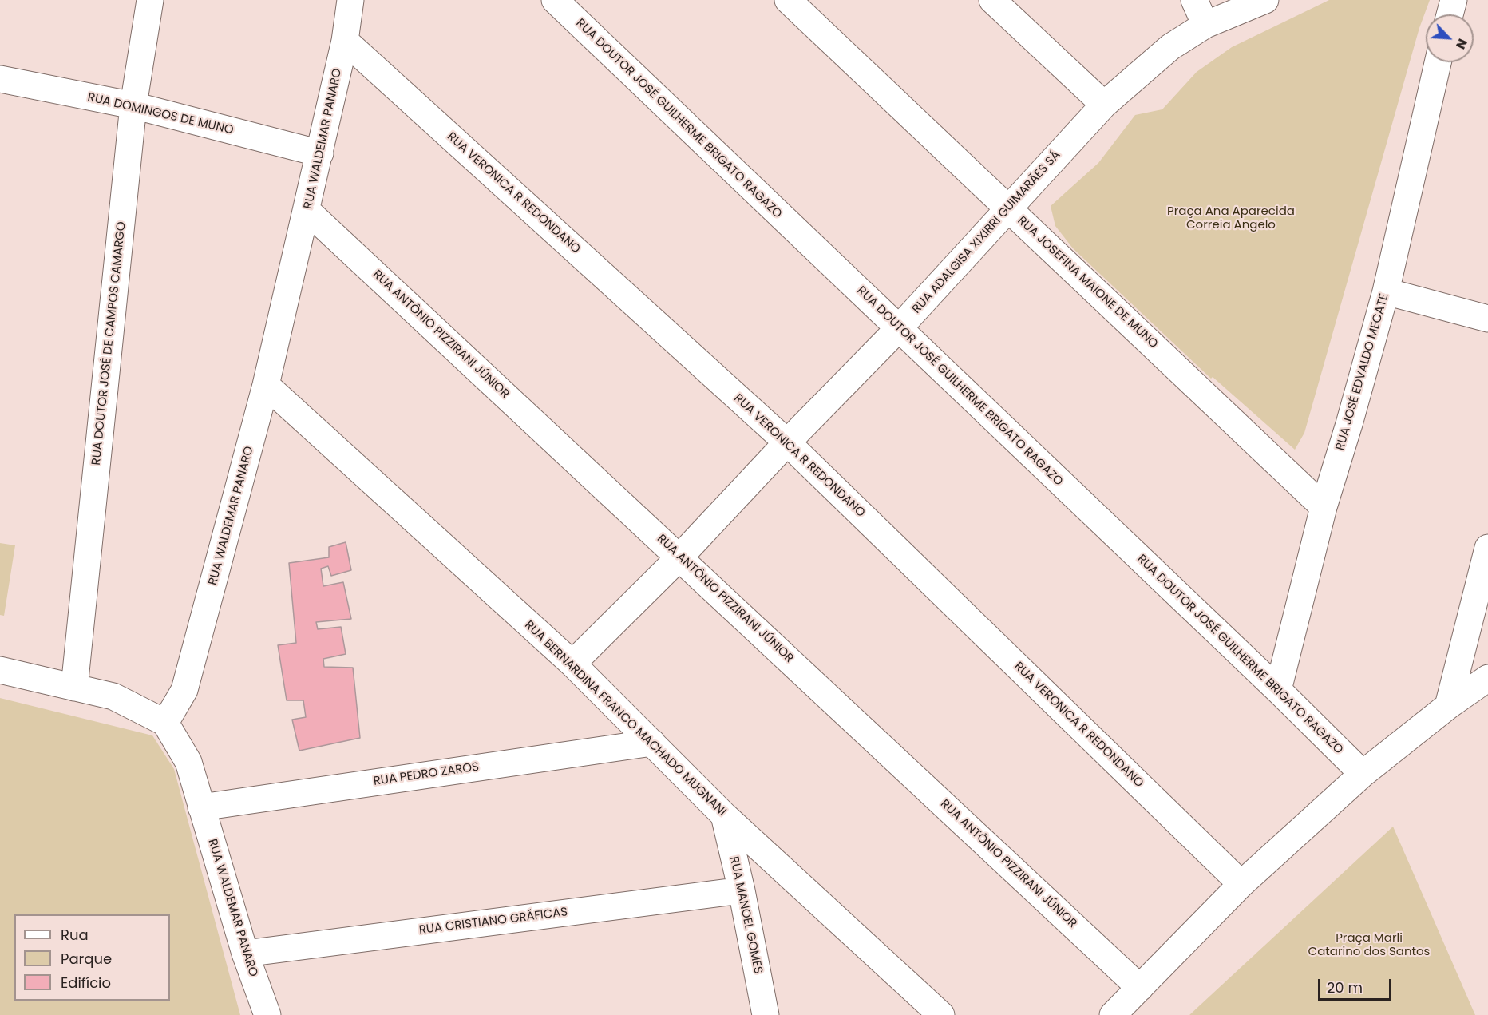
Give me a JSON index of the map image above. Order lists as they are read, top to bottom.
{
  "streets": {
    "street": [
      "RUA DOMINGOS DE MUNO",
      "RUA DOUTOR JOSÉ GUILHERME BRIGATO RAGAZO",
      "RUA WALDEMAR PANARO",
      "RUA VERONICA R REDONDANO",
      "RUA ADALGISA XIXIRRI GUIMARÃES SÁ",
      "RUA JOSEFINA MAIONE DE MUNO",
      "RUA ANTÔNIO PIZZIRANI JÚNIOR",
      "RUA DOUTOR JOSÉ DE CAMPOS CAMARGO",
      "RUA JOSÉ EDVALDO MECATE",
      "RUA BERNARDINA FRANCO MACHADO MUGNANI",
      "RUA PEDRO ZAROS",
      "RUA MANOEL GOMES",
      "RUA CRISTIANO GRÁFICAS"
    ]
  },
  "crossings": [
    ["RUA DOMINGOS DE MUNO", "RUA WALDEMAR PANARO"],
    ["RUA DOMINGOS DE MUNO", "RUA DOUTOR JOSÉ DE CAMPOS CAMARGO"],
    ["RUA DOUTOR JOSÉ GUILHERME BRIGATO RAGAZO", "RUA ADALGISA XIXIRRI GUIMARÃES SÁ"],
    ["RUA DOUTOR JOSÉ GUILHERME BRIGATO RAGAZO", "RUA JOSÉ EDVALDO MECATE"],
    ["RUA WALDEMAR PANARO", "RUA VERONICA R REDONDANO"],
    ["RUA WALDEMAR PANARO", "RUA ANTÔNIO PIZZIRANI JÚNIOR"],
    ["RUA WALDEMAR PANARO", "RUA BERNARDINA FRANCO MACHADO MUGNANI"],
    ["RUA WALDEMAR PANARO", "RUA PEDRO ZAROS"],
    ["RUA WALDEMAR PANARO", "RUA CRISTIANO GRÁFICAS"],
    ["RUA VERONICA R REDONDANO", "RUA ADALGISA XIXIRRI GUIMARÃES SÁ"],
    ["RUA ADALGISA XIXIRRI GUIMARÃES SÁ", "RUA JOSEFINA MAIONE DE MUNO"],
    ["RUA ADALGISA XIXIRRI GUIMARÃES SÁ", "RUA ANTÔNIO PIZZIRANI JÚNIOR"],
    ["RUA ADALGISA XIXIRRI GUIMARÃES SÁ", "RUA BERNARDINA FRANCO MACHADO MUGNANI"],
    ["RUA JOSEFINA MAIONE DE MUNO", "RUA JOSÉ EDVALDO MECATE"],
    ["RUA BERNARDINA FRANCO MACHADO MUGNANI", "RUA PEDRO ZAROS"],
    ["RUA BERNARDINA FRANCO MACHADO MUGNANI", "RUA MANOEL GOMES"],
    ["RUA MANOEL GOMES", "RUA CRISTIANO GRÁFICAS"]
  ],
  "parks": ["Praça Ana Aparecida Correia Angelo", "Praça Marli Catarino dos Santos"],
  "legend": ["Rua", "Parque", "Edifício"],
  "scale_bar": "20 m",
  "north": "bottom right"
}
